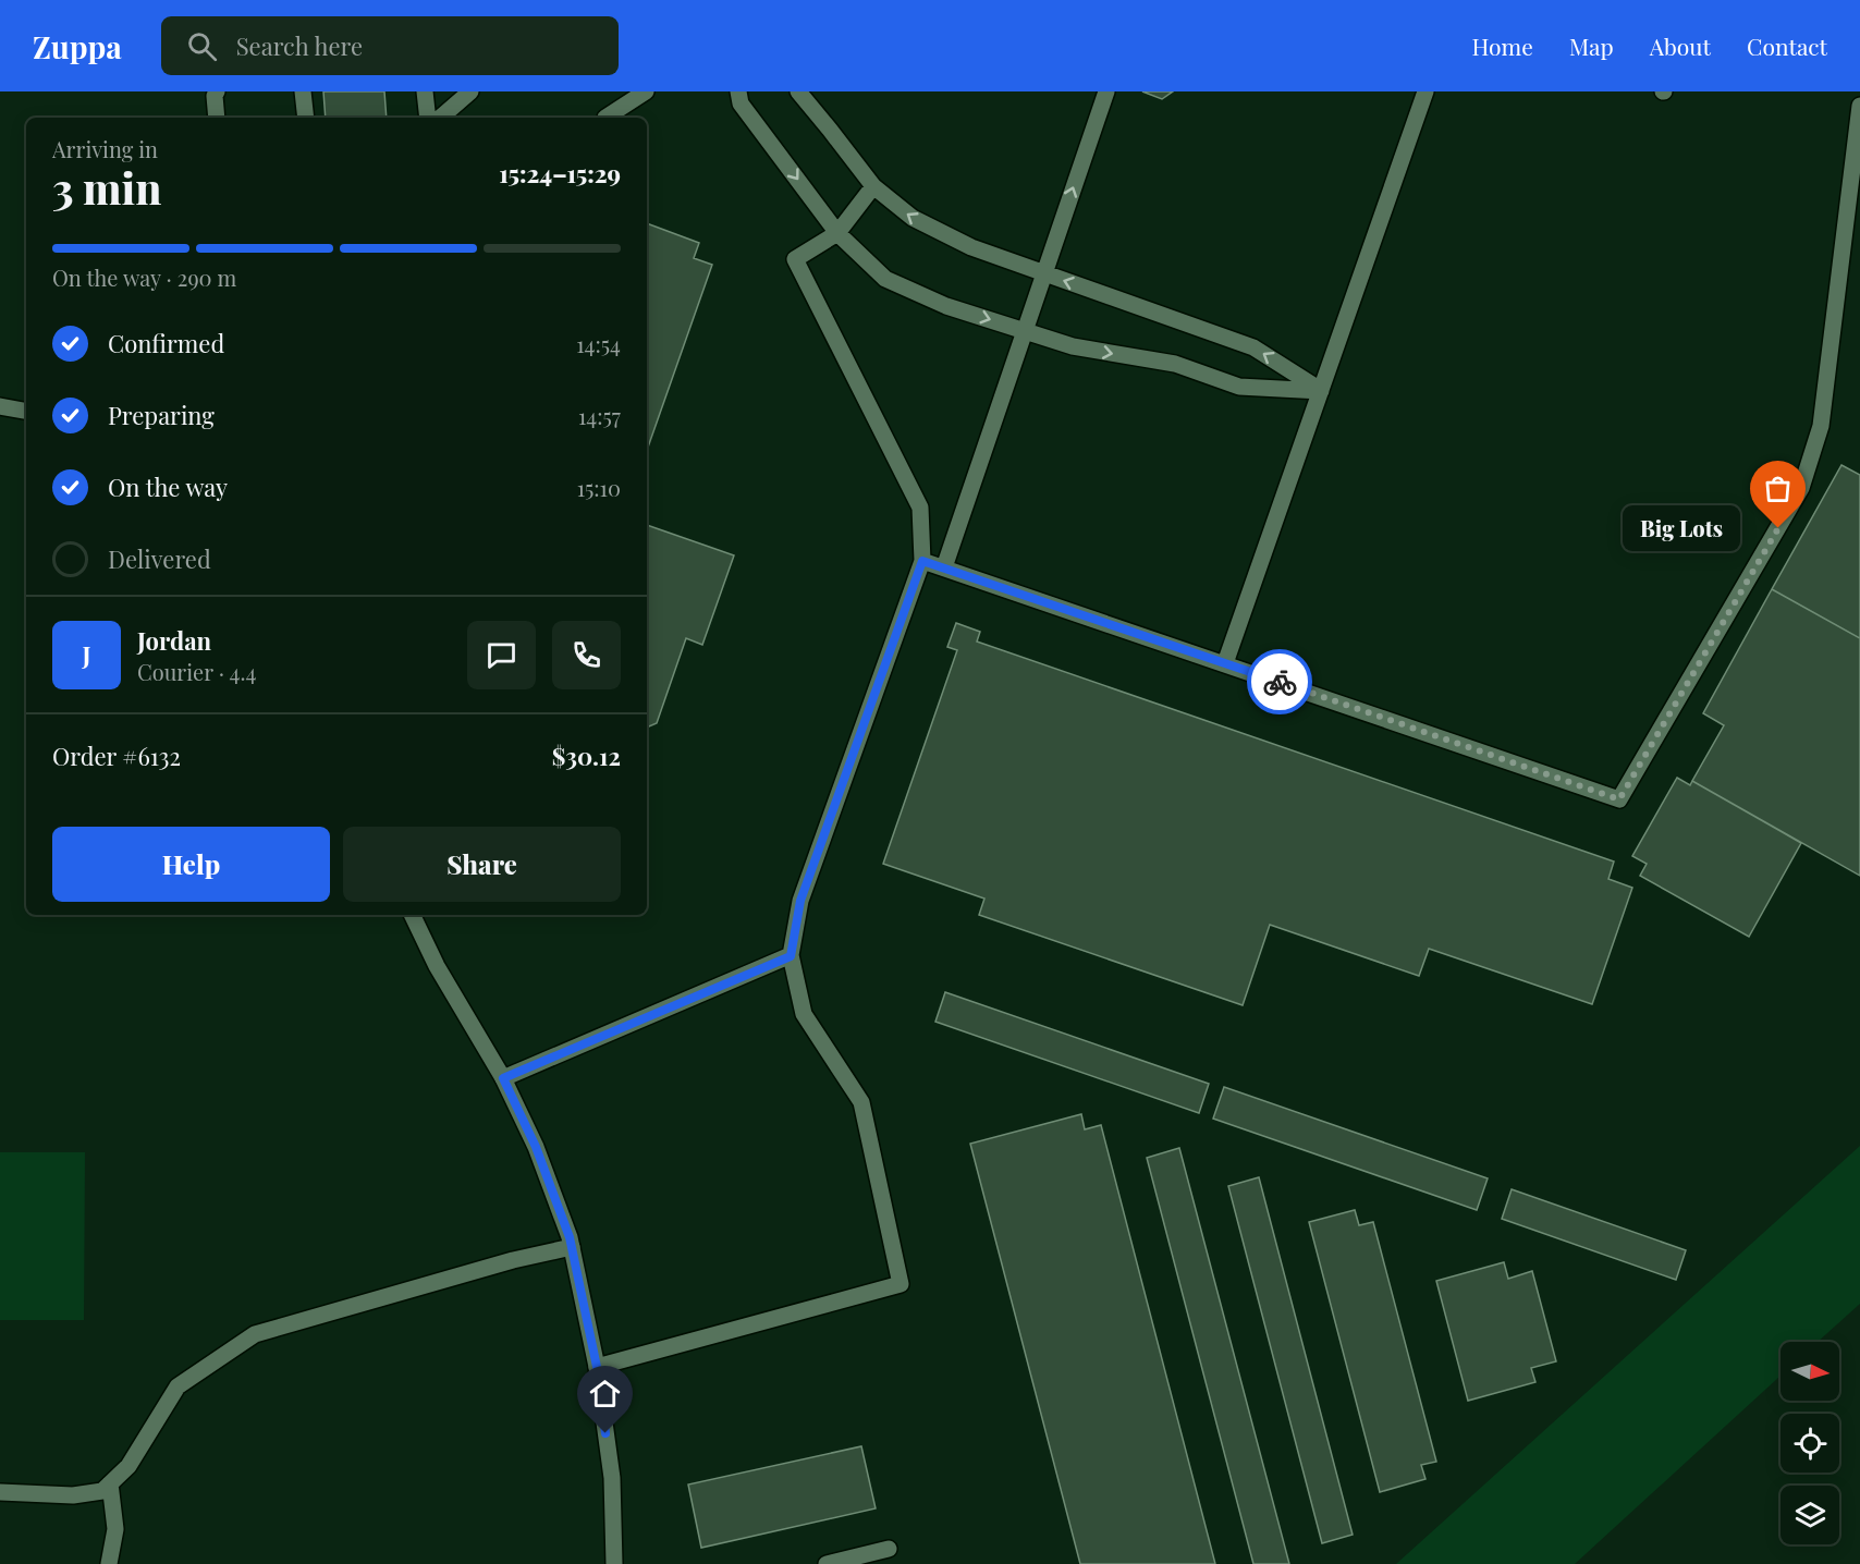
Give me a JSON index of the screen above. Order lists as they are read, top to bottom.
{
  "places": ["Big Lots"],
  "north": "right",
  "page": {
    "header": "Zuppa",
    "search": "Search here",
    "nav": [
      "Home",
      "Map",
      "About",
      "Contact"
    ],
    "heading": ["3 min", "Arriving in", "15:24–15:29"],
    "panel": [
      "Jordan",
      "Courier · 4.4",
      "Order #6132",
      "$30.12"
    ],
    "bar": "On the way · 290 m",
    "list": [
      ["Confirmed", "14:54"],
      ["Preparing", "14:57"],
      ["On the way", "15:10"],
      "Delivered"
    ],
    "bubble": "Big Lots",
    "round": "J",
    "buttons": ["Help", "Share"]
  }
}
